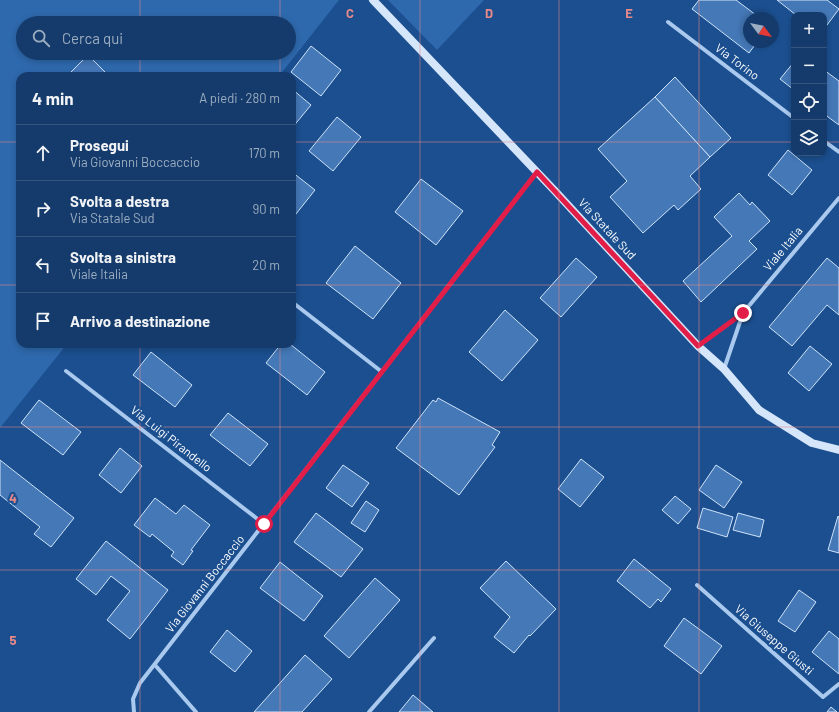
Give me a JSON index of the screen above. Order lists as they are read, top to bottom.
{
  "streets": {
    "main road": ["Via Statale Sud"],
    "street": [
      "Via Torino",
      "Viale Italia",
      "Via Luigi Pirandello",
      "Via Giovanni Boccaccio",
      "Via Giuseppe Giusti"
    ]
  },
  "crossings": [
    ["Via Statale Sud", "Viale Italia"],
    ["Via Statale Sud", "Via Giovanni Boccaccio"],
    ["Via Luigi Pirandello", "Via Giovanni Boccaccio"]
  ],
  "north": "bottom right",
  "page": {
    "map_buttons": ["+", "−"],
    "search": "Cerca qui",
    "heading": ["4 min", "A piedi · 280 m"],
    "list": [
      ["Prosegui", "Via Giovanni Boccaccio", "170 m"],
      ["Svolta a destra", "Via Statale Sud", "90 m"],
      ["Svolta a sinistra", "Viale Italia", "20 m"],
      "Arrivo a destinazione"
    ]
  },
  "grid": {
    "columns": ["C", "D", "E"],
    "rows": ["4", "5"]
  }
}
